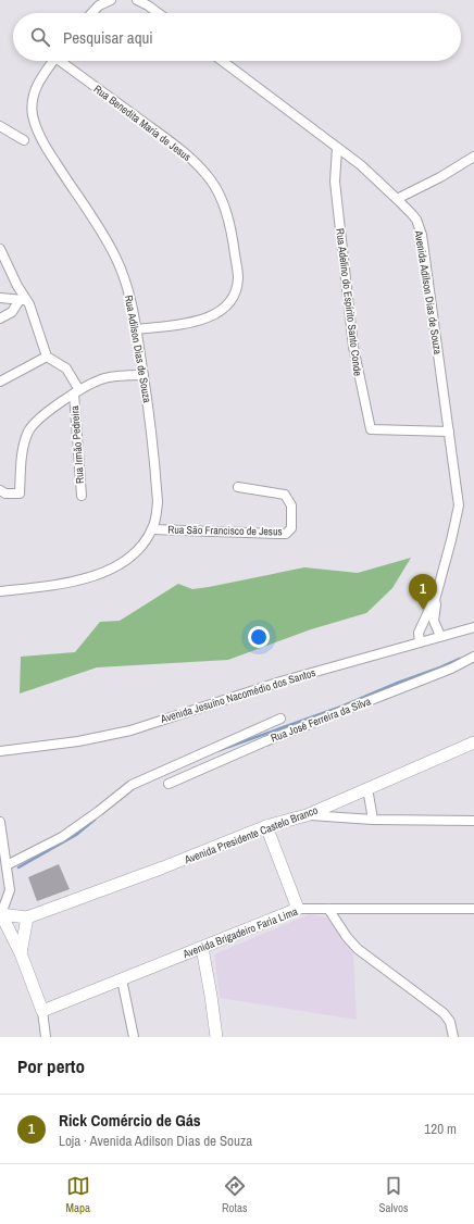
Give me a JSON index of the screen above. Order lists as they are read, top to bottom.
{
  "streets": {
    "street": [
      "Rua Benedita Maria de Jesus",
      "Avenida Adilson Dias de Souza",
      "Rua Adelino do Espírito Santo Conde",
      "Rua Adilson Dias de Souza",
      "Rua Irmão Pedreira",
      "Rua São Francisco de Jesus",
      "Avenida Jesuíno Nacomédio dos Santos",
      "Rua José Ferreira da Silva",
      "Avenida Presidente Castelo Branco",
      "Avenida Brigadeiro Faria Lima"
    ]
  },
  "crossings": [
    ["Rua Benedita Maria de Jesus", "Rua Adilson Dias de Souza"],
    ["Avenida Adilson Dias de Souza", "Rua Adelino do Espírito Santo Conde"],
    ["Avenida Adilson Dias de Souza", "Avenida Jesuíno Nacomédio dos Santos"],
    ["Rua Adilson Dias de Souza", "Rua São Francisco de Jesus"]
  ],
  "page": {
    "search": "Pesquisar aqui",
    "pins": "1",
    "heading": "Por perto",
    "list": [
      {
        "mark": "1",
        "name": "Rick Comércio de Gás",
        "note": "Loja · Avenida Adilson Dias de Souza",
        "value": "120 m"
      }
    ],
    "nav": ["Mapa", "Rotas", "Salvos"]
  }
}
